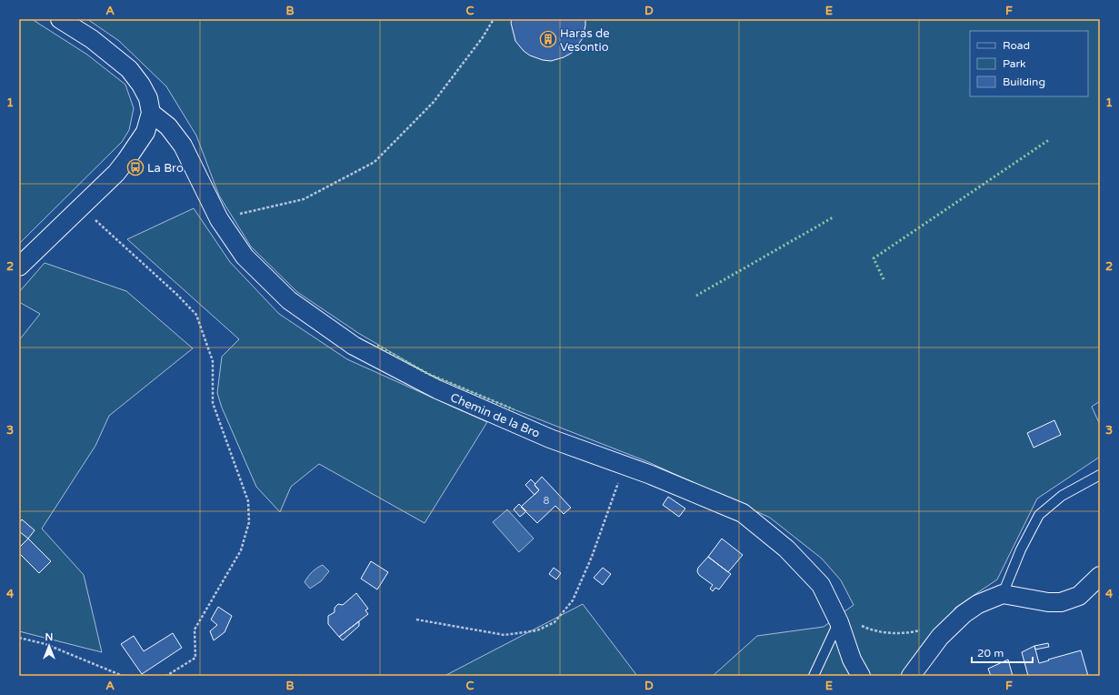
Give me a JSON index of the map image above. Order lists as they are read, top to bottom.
{
  "streets": {
    "street": ["Chemin de la Bro"]
  },
  "places": {
    "building": ["Haras de Vesontio"],
    "bus stop": ["La Bro"]
  },
  "house_numbers": ["8"],
  "legend": ["Road", "Park", "Building"],
  "scale_bar": "20 m",
  "north": "top",
  "grid": {
    "columns": [
      "A",
      "B",
      "C",
      "D",
      "E",
      "F"
    ],
    "rows": [
      "1",
      "2",
      "3",
      "4"
    ]
  }
}
